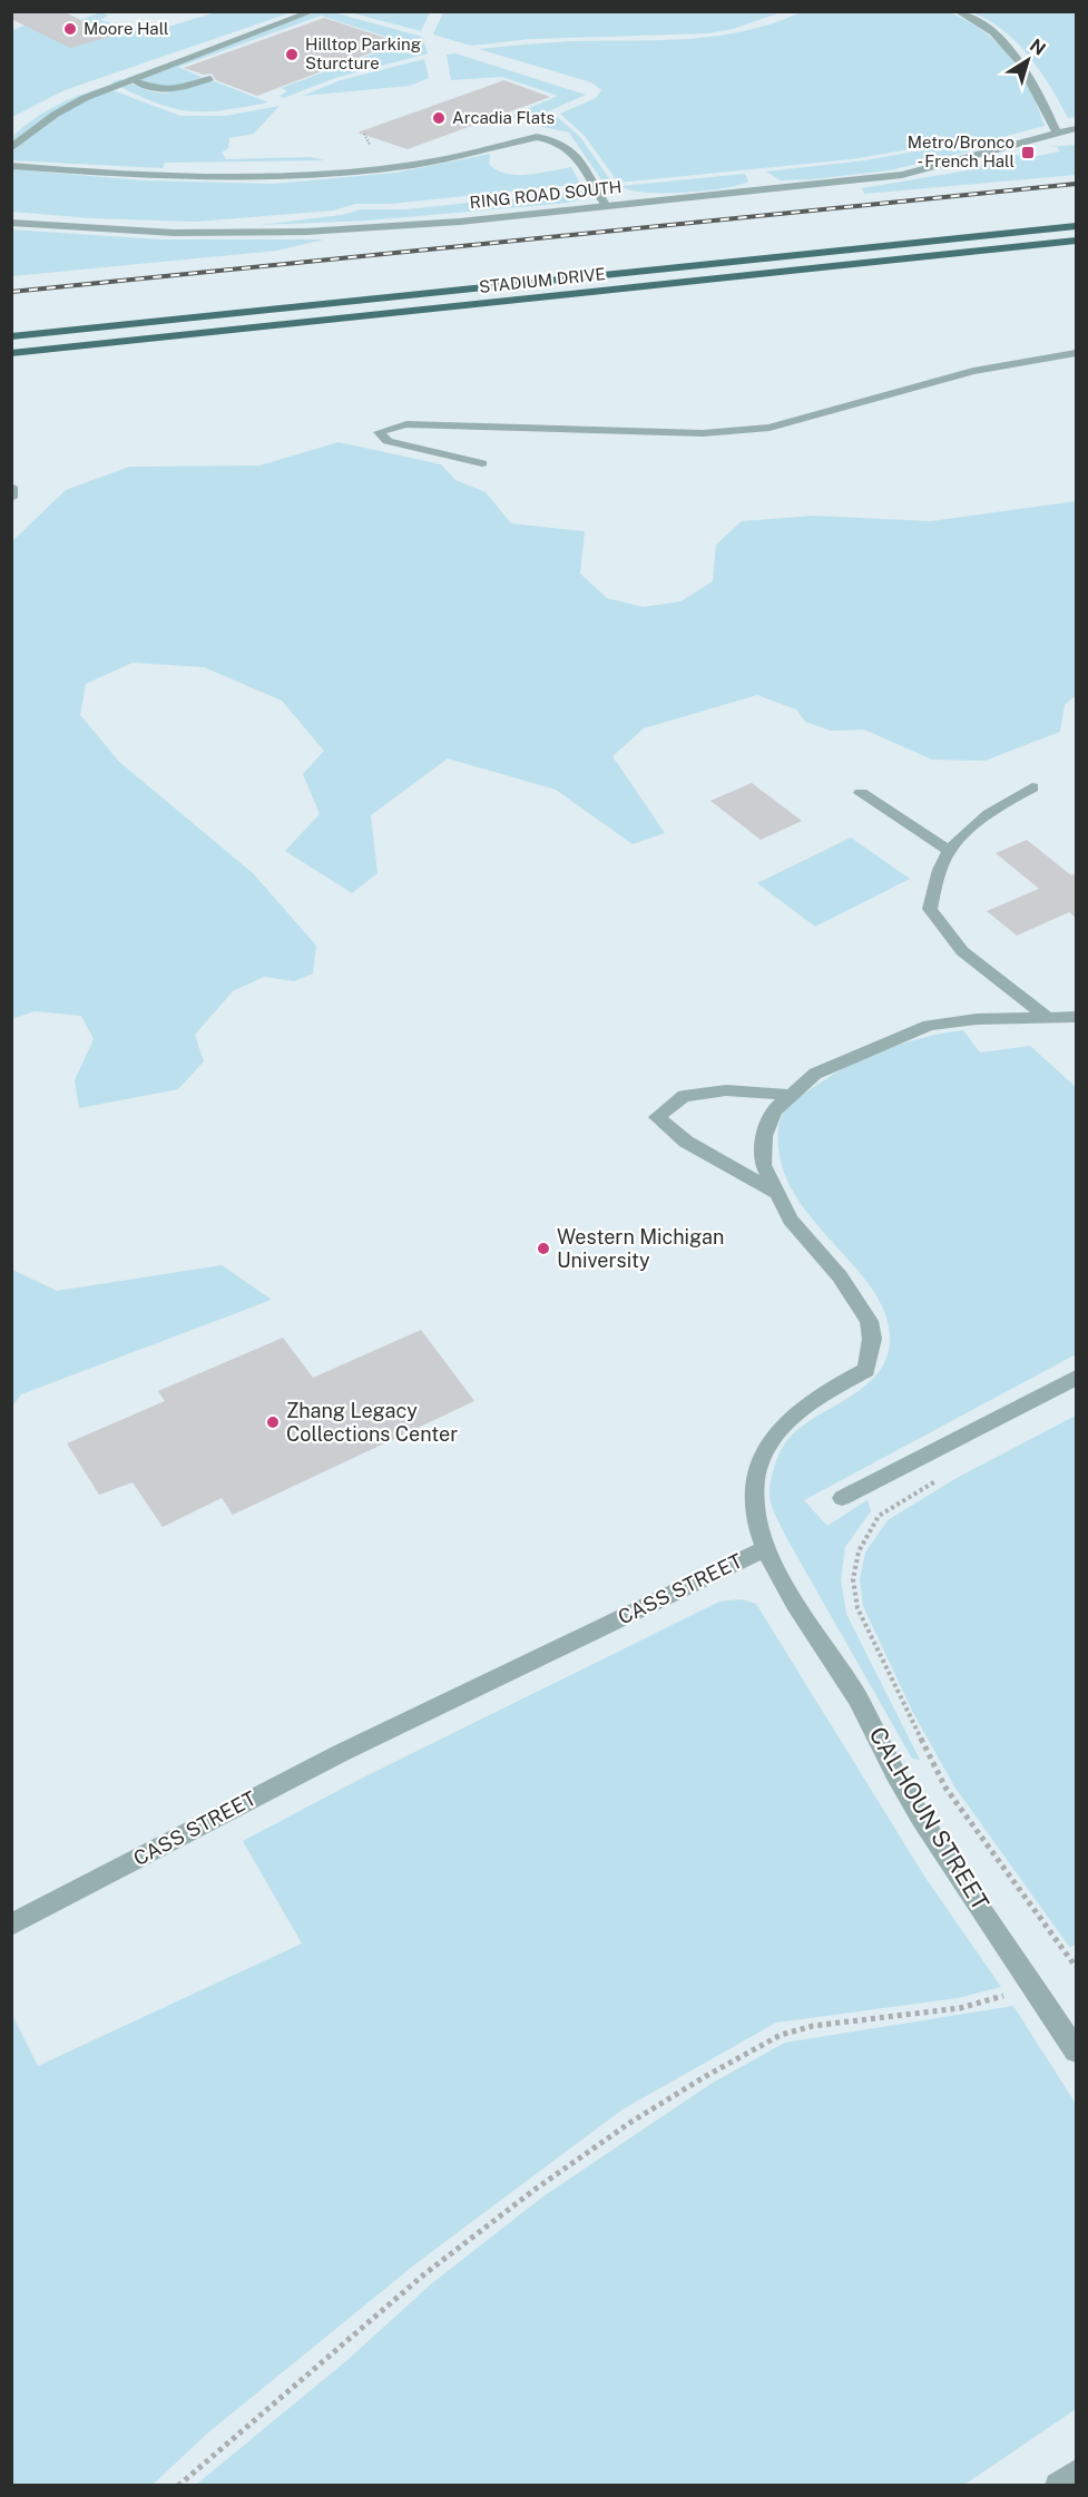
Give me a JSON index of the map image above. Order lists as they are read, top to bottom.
{
  "streets": {
    "main road": ["STADIUM DRIVE"],
    "street": ["RING ROAD SOUTH", "CASS STREET", "CALHOUN STREET"]
  },
  "crossings": [
    ["CASS STREET", "CALHOUN STREET"]
  ],
  "places": {
    "other": [
      "Moore Hall",
      "Hilltop Parking Sturcture",
      "Arcadia Flats",
      "Western Michigan University",
      "Zhang Legacy Collections Center"
    ],
    "transit": ["Metro/Bronco - French Hall"]
  },
  "north": "top right"
}
